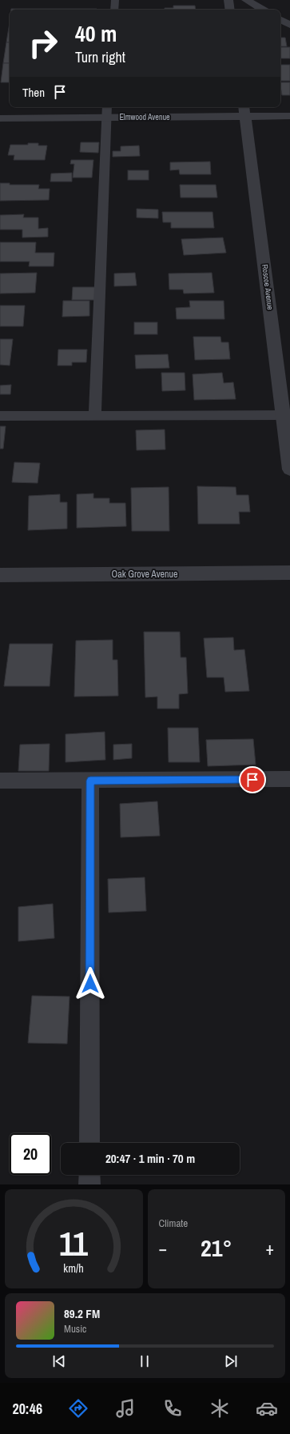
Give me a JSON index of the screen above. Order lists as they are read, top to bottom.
{
  "streets": {
    "street": ["Elmwood Avenue", "Roscoe Avenue", "Oak Grove Avenue"]
  },
  "crossings": [
    ["Elmwood Avenue", "Roscoe Avenue"]
  ],
  "page": {
    "turn": ["40 m", "Turn right"],
    "then": "Then",
    "limit": "20",
    "trip": "20:47 · 1 min · 70 m",
    "tile": "Climate",
    "heat": ["−", "21°", "+"],
    "song": ["89.2 FM", "Music"],
    "tabs": "20:46",
    "gauge": ["11", "km/h"]
  }
}
